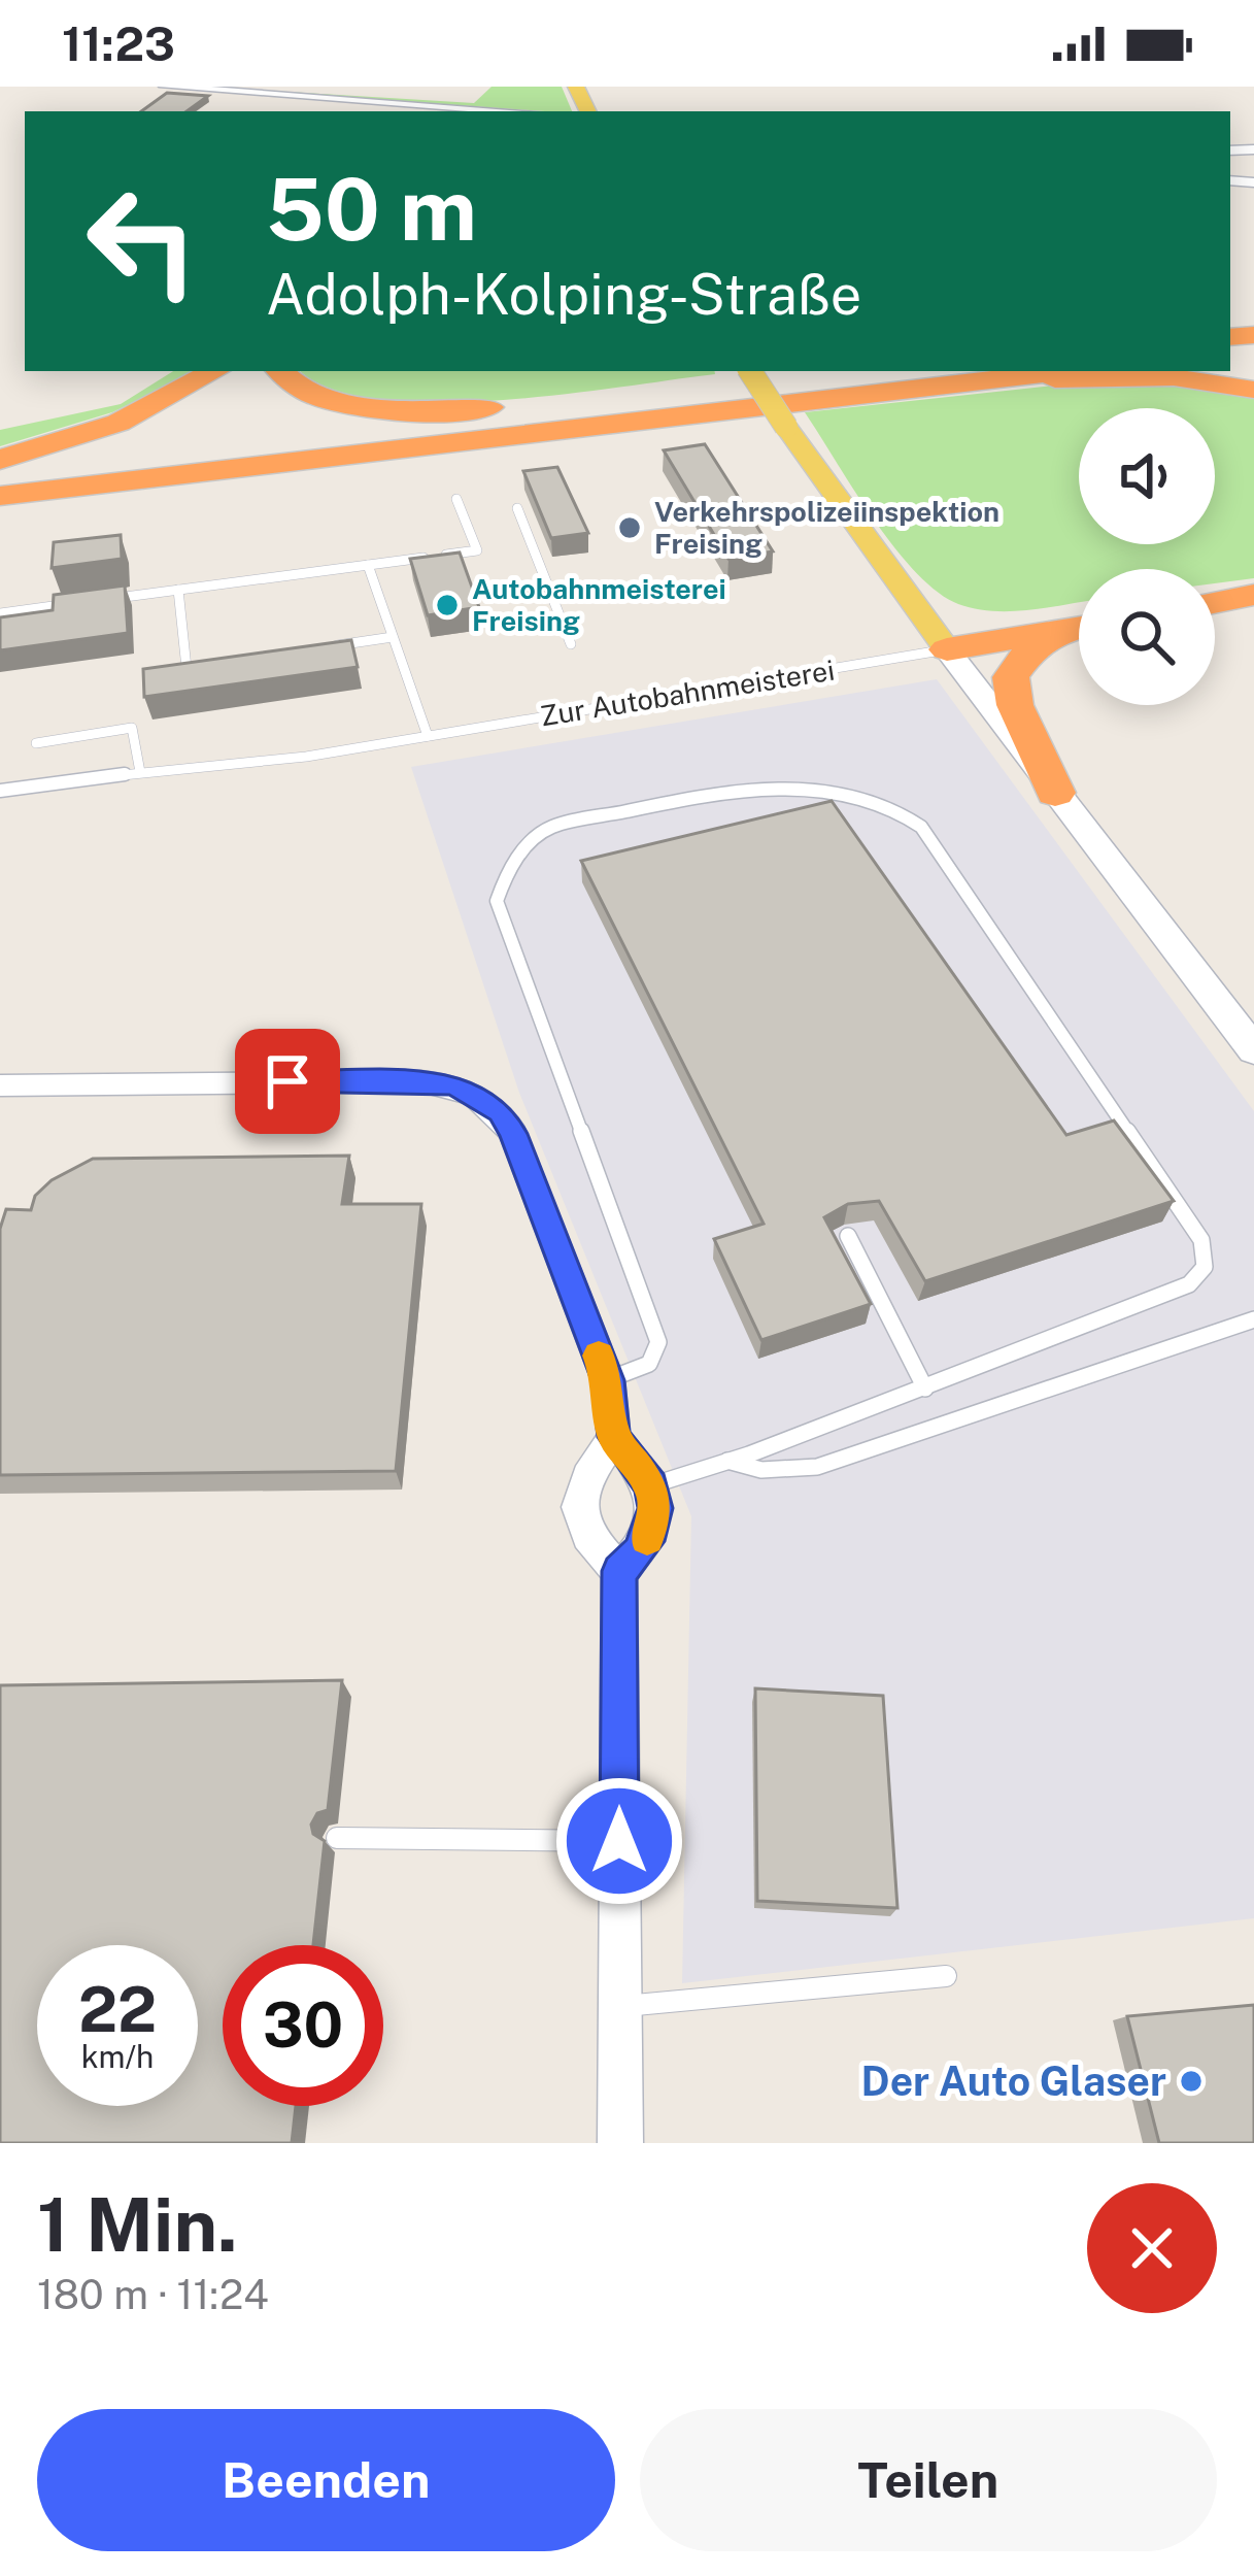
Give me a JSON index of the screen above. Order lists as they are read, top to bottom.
{
  "streets": {
    "lane": ["Zur Autobahnmeisterei"]
  },
  "places": ["Verkehrspolizeiinspektion Freising", "Autobahnmeisterei Freising", "Der Auto Glaser"],
  "page": {
    "status": "11:23",
    "turn": ["50 m", "Adolph-Kolping-Straße"],
    "speed": "22 km/h",
    "limit": "30",
    "heading": ["1 Min.", "180 m · 11:24"],
    "buttons": ["Beenden", "Teilen"]
  }
}
